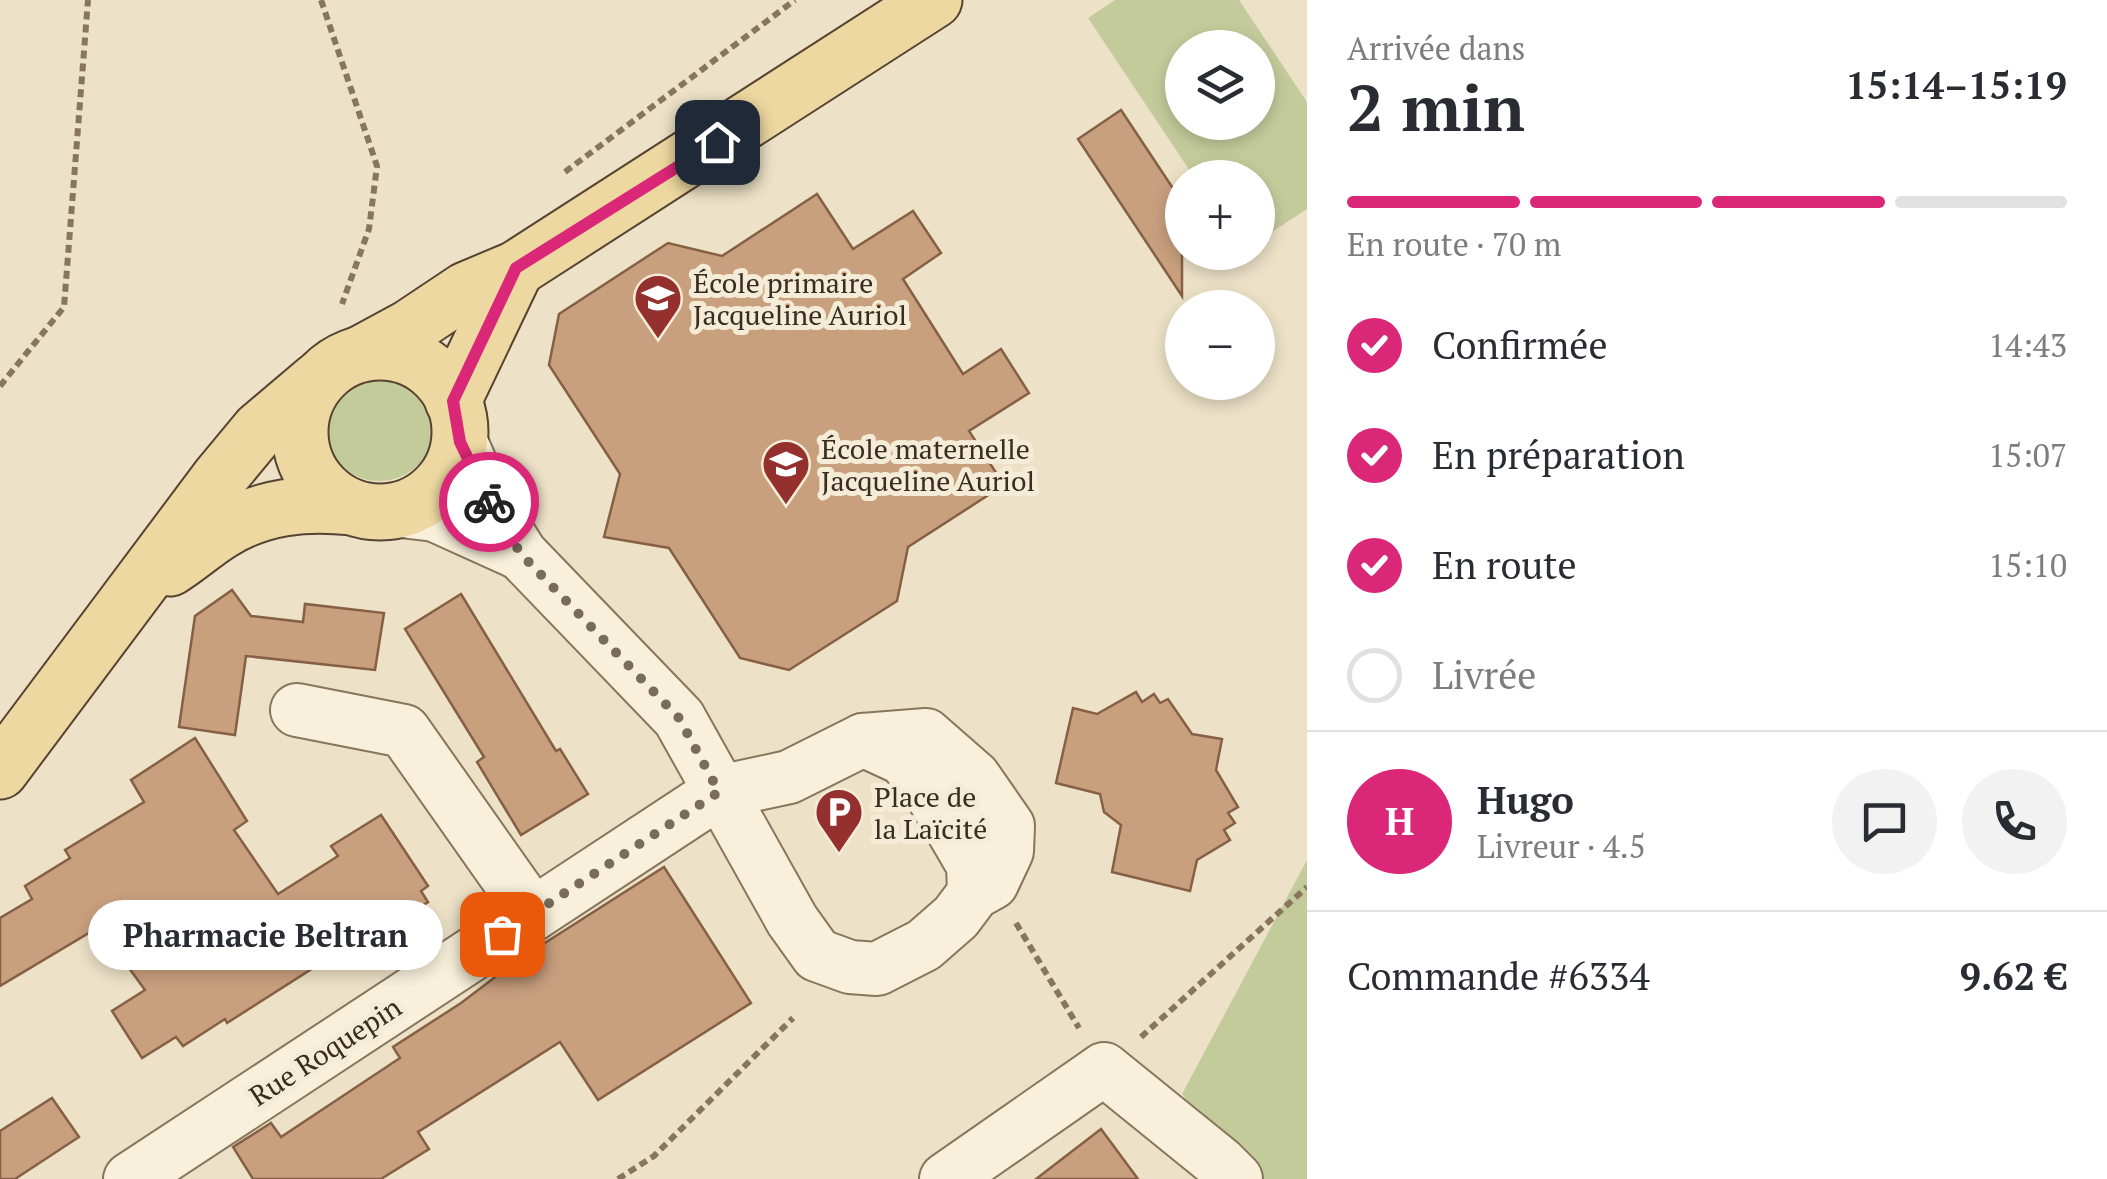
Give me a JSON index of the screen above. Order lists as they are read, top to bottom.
{
  "streets": {
    "street": ["Rue Roquepin"]
  },
  "places": {
    "school or university": ["École primaire Jacqueline Auriol", "École maternelle Jacqueline Auriol"],
    "parking": ["Place de la Laïcité"],
    "other": ["Pharmacie Beltran"]
  },
  "page": {
    "heading": ["2 min", "Arrivée dans", "15:14–15:19"],
    "panel": [
      "Hugo",
      "Livreur · 4.5",
      "Commande #6334",
      "9.62 €"
    ],
    "map_buttons": ["+", "−"],
    "bar": "En route · 70 m",
    "list": [
      ["Confirmée", "14:43"],
      ["En préparation", "15:07"],
      ["En route", "15:10"],
      "Livrée"
    ],
    "round": "H",
    "bubble": "Pharmacie Beltran"
  }
}
